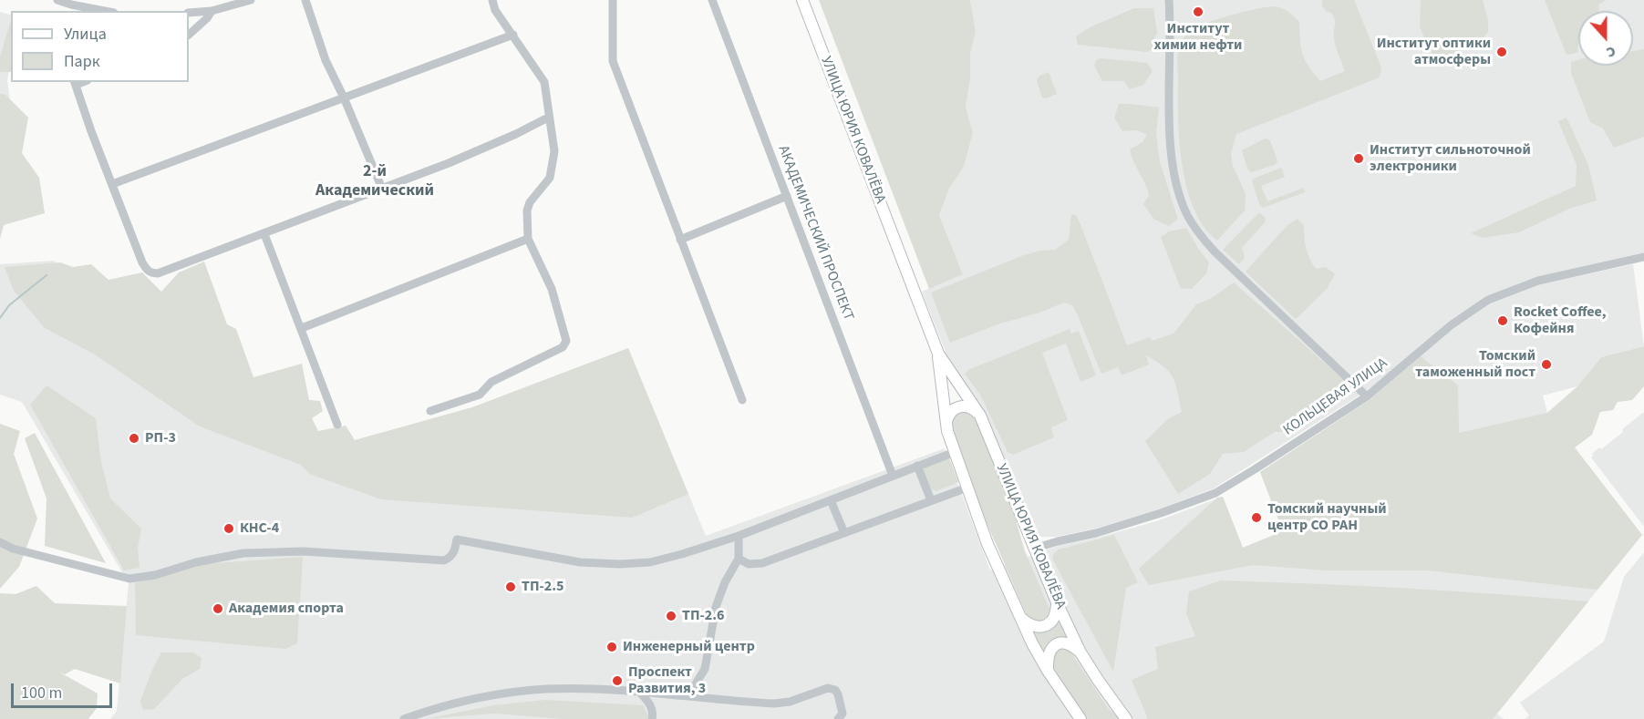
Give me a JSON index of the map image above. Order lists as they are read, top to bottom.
{
  "streets": {
    "main road": ["УЛИЦА ЮРИЯ КОВАЛЁВА"],
    "street": ["АКАДЕМИЧЕСКИЙ ПРОСПЕКТ", "КОЛЬЦЕВАЯ УЛИЦА"]
  },
  "crossings": [
    ["УЛИЦА ЮРИЯ КОВАЛЁВА", "КОЛЬЦЕВАЯ УЛИЦА"]
  ],
  "districts": ["2-й Академический"],
  "places": [
    "Институт химии нефти",
    "Институт оптики атмосферы",
    "Институт сильноточной электроники",
    "Rocket Coffee, Кофейня",
    "Томский таможенный пост",
    "РП-3",
    "Томский научный центр СО РАН",
    "КНС-4",
    "ТП-2.5",
    "Академия спорта",
    "ТП-2.6",
    "Инженерный центр",
    "Проспект Развития, 3"
  ],
  "legend": ["Улица", "Парк"],
  "scale_bar": "100 m",
  "north": "bottom"
}
